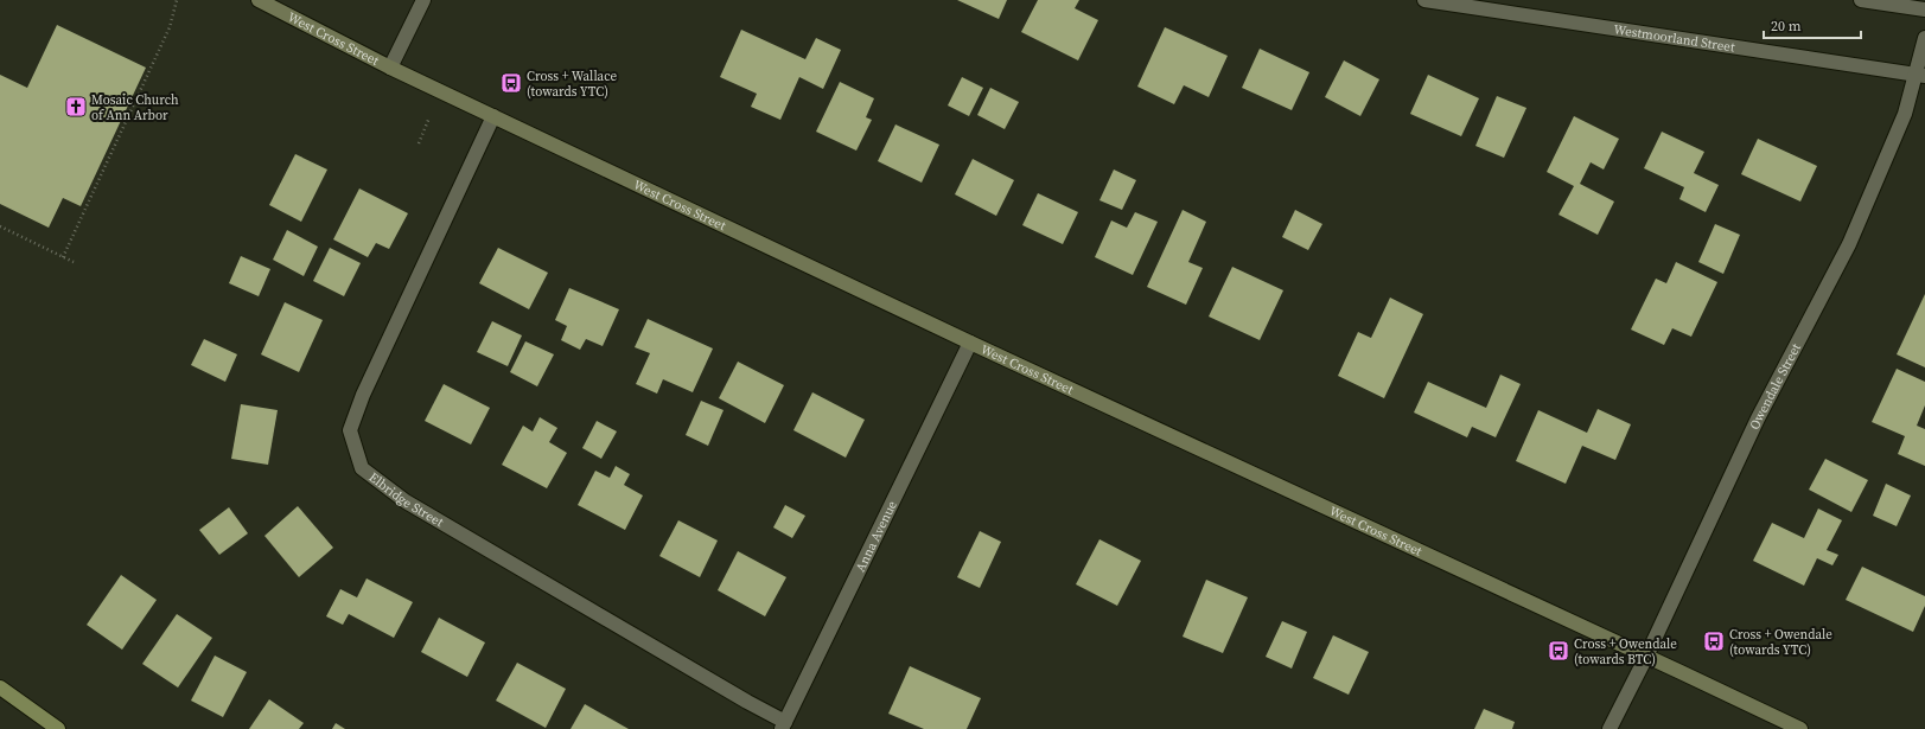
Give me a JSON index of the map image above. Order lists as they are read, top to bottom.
{
  "streets": {
    "main road": ["West Cross Street"],
    "street": [
      "Westmoorland Street",
      "Owendale Street",
      "Elbridge Street",
      "Anna Avenue"
    ]
  },
  "crossings": [
    ["West Cross Street", "Owendale Street"],
    ["West Cross Street", "Elbridge Street"],
    ["West Cross Street", "Anna Avenue"],
    ["Westmoorland Street", "Owendale Street"],
    ["Elbridge Street", "Anna Avenue"]
  ],
  "places": {
    "bus stop": ["Cross + Wallace (towards YTC)", "Cross + Owendale (towards YTC)", "Cross + Owendale (towards BTC)"],
    "church": ["Mosaic Church of Ann Arbor"]
  },
  "scale_bar": "20 m"
}
